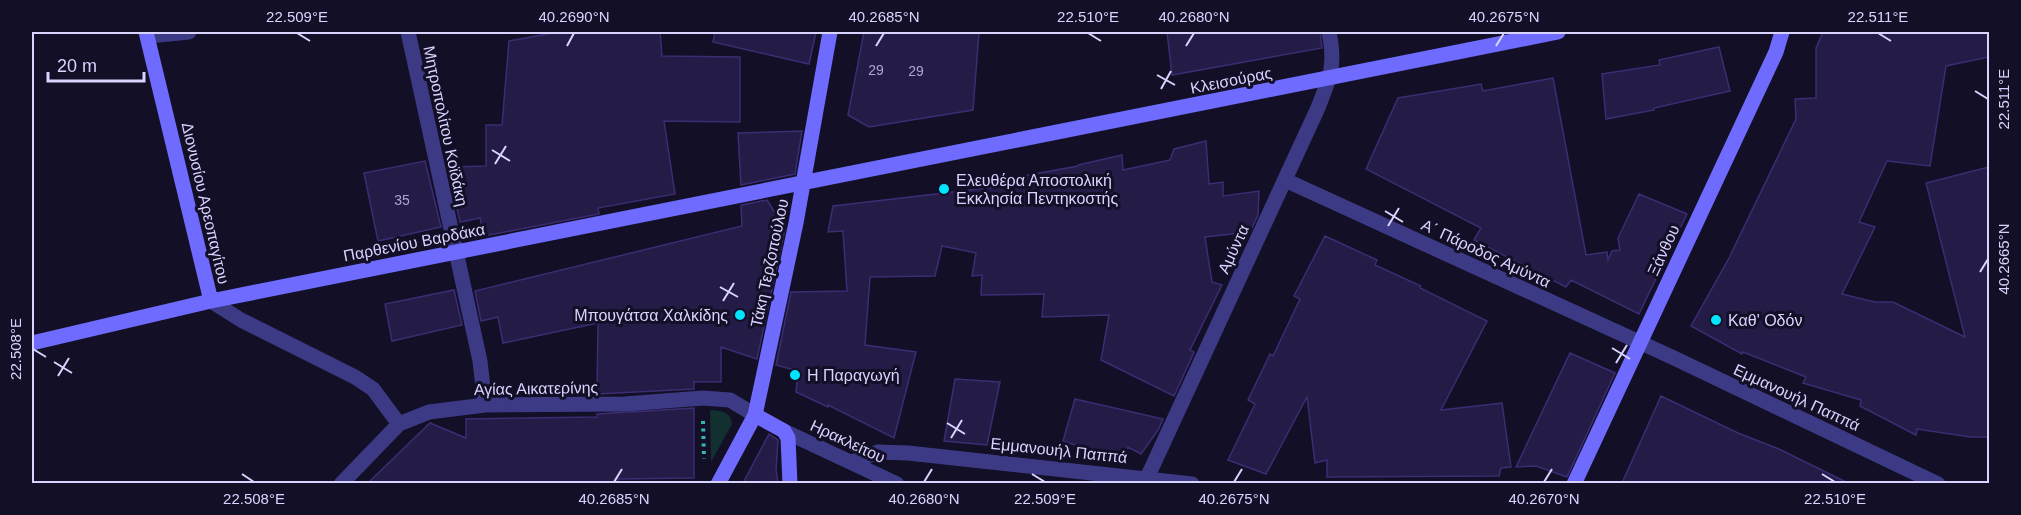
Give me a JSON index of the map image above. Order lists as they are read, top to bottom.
{
  "streets": {
    "street": [
      "Κλεισούρας",
      "Μητροπολίτου Κοϊδάκη",
      "Διονυσίου Αρεοπαγίτου",
      "Παρθενίου Βαρδάκα",
      "Αμύντα",
      "Ξάνθου",
      "Α΄ Πάροδος Αμύντα",
      "Τάκη Τερζοπούλου",
      "Αγίας Αικατερίνης",
      "Εμμανουήλ Παππά",
      "Ηρακλείτου"
    ]
  },
  "crossings": [
    ["Κλεισούρας", "Παρθενίου Βαρδάκα"],
    ["Κλεισούρας", "Αμύντα"],
    ["Κλεισούρας", "Τάκη Τερζοπούλου"],
    ["Μητροπολίτου Κοϊδάκη", "Παρθενίου Βαρδάκα"],
    ["Μητροπολίτου Κοϊδάκη", "Αγίας Αικατερίνης"],
    ["Διονυσίου Αρεοπαγίτου", "Παρθενίου Βαρδάκα"],
    ["Διονυσίου Αρεοπαγίτου", "Αγίας Αικατερίνης"],
    ["Παρθενίου Βαρδάκα", "Τάκη Τερζοπούλου"],
    ["Αμύντα", "Α΄ Πάροδος Αμύντα"],
    ["Αμύντα", "Εμμανουήλ Παππά"],
    ["Ξάνθου", "Α΄ Πάροδος Αμύντα"],
    ["Ξάνθου", "Εμμανουήλ Παππά"],
    ["Α΄ Πάροδος Αμύντα", "Εμμανουήλ Παππά"],
    ["Τάκη Τερζοπούλου", "Αγίας Αικατερίνης"],
    ["Εμμανουήλ Παππά", "Ηρακλείτου"]
  ],
  "places": [
    "Ελευθέρα Αποστολική Εκκλησία Πεντηκοστής",
    "Μπουγάτσα Χαλκίδης",
    "Καθ' Οδόν",
    "Η Παραγωγή"
  ],
  "house_numbers": ["29", "29", "35"],
  "scale_bar": "20 m",
  "coordinates": [
    "22.509°E",
    "40.2690°N",
    "40.2685°N",
    "22.510°E",
    "40.2680°N",
    "40.2675°N",
    "22.511°E",
    "40.2665°N",
    "22.508°E",
    "40.2670°N"
  ]
}
